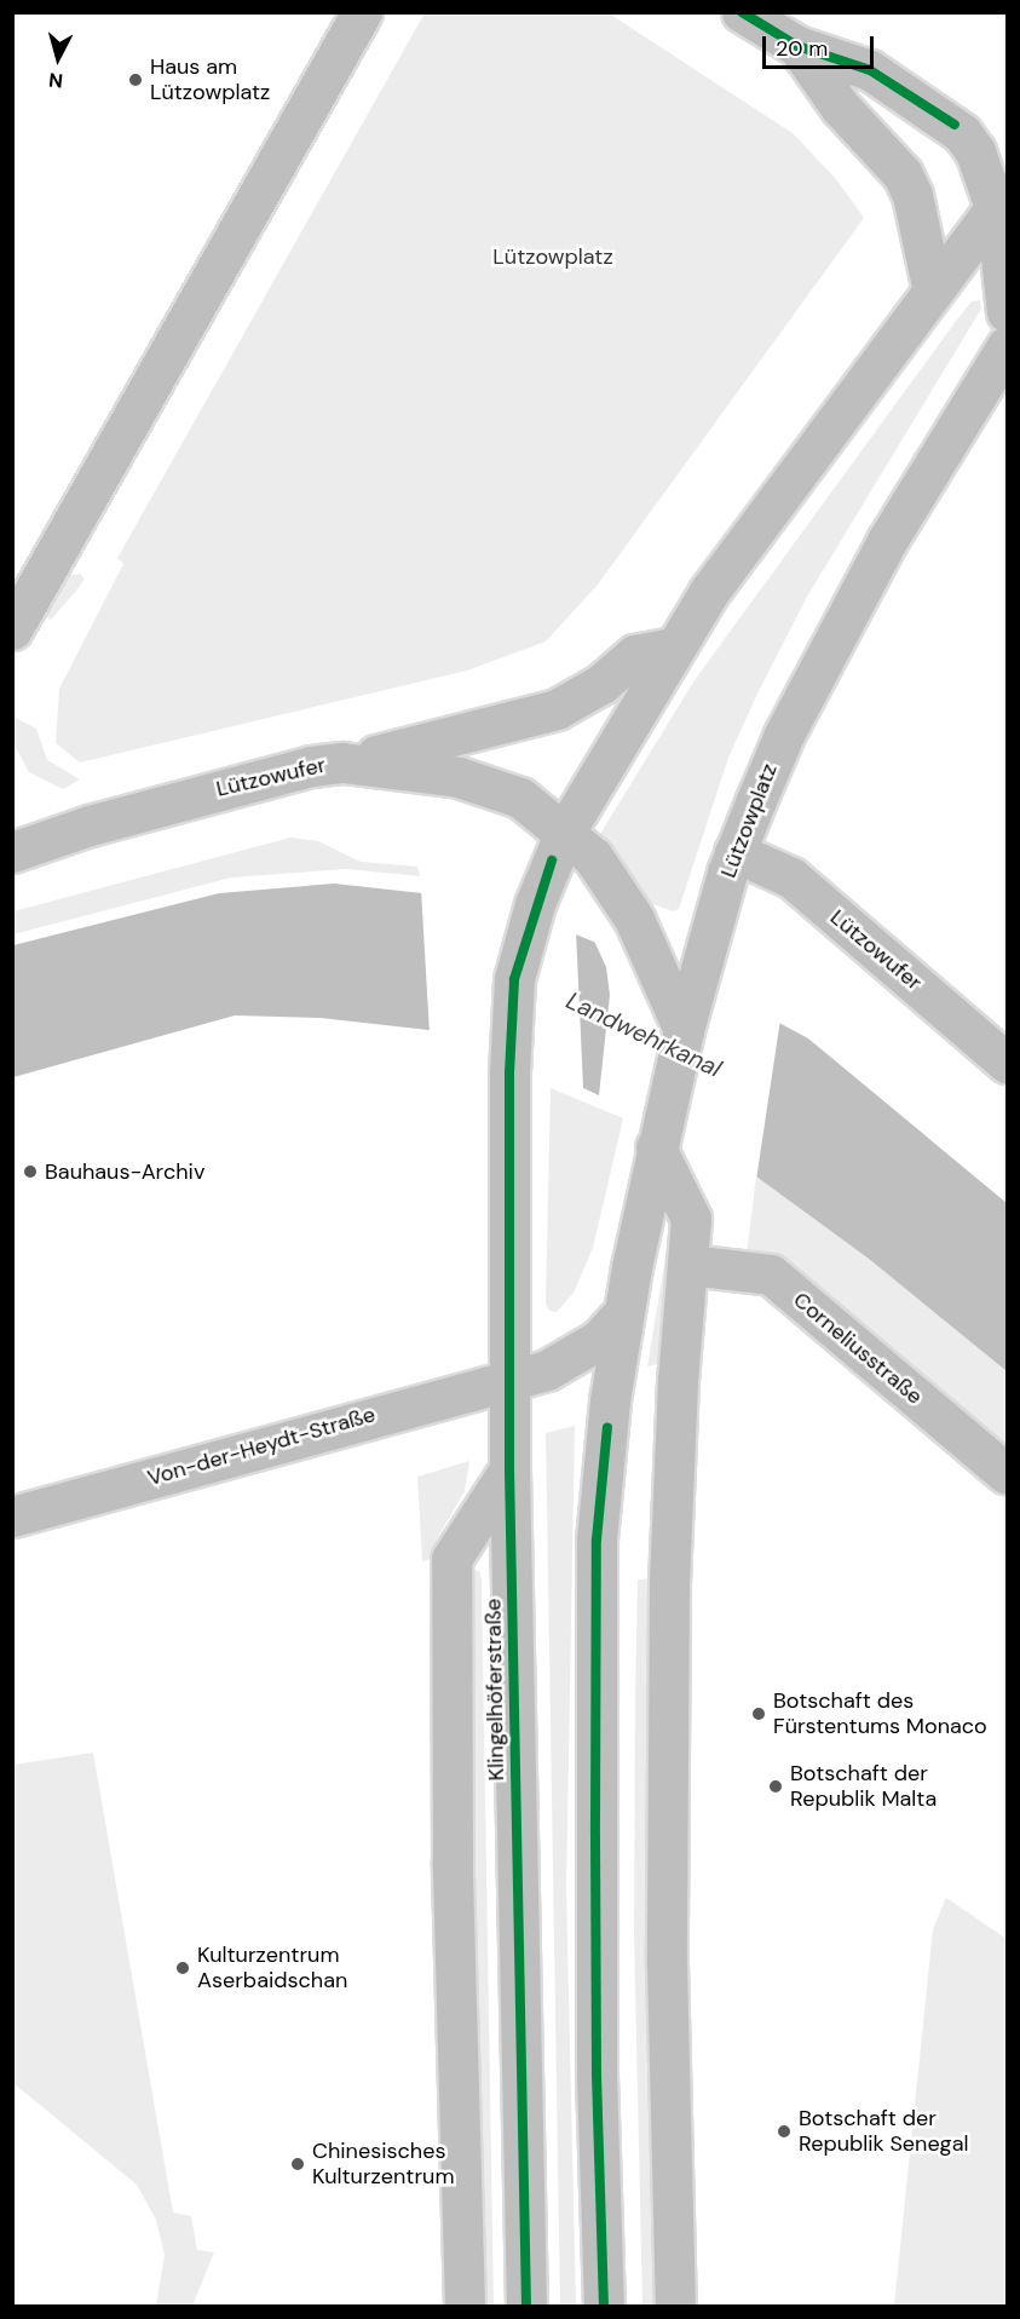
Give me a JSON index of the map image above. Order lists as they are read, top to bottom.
{
  "streets": {
    "main road": [
      "Lützowufer",
      "Lützowplatz",
      "Corneliusstraße",
      "Von-der-Heydt-Straße",
      "Klingelhöferstraße"
    ]
  },
  "crossings": [
    ["Lützowufer", "Lützowplatz"],
    ["Lützowufer", "Klingelhöferstraße"],
    ["Von-der-Heydt-Straße", "Klingelhöferstraße"]
  ],
  "water": ["Landwehrkanal"],
  "parks": ["Lützowplatz"],
  "places": [
    "Haus am Lützowplatz",
    "Bauhaus-Archiv",
    "Botschaft des Fürstentums Monaco",
    "Botschaft der Republik Malta",
    "Kulturzentrum Aserbaidschan",
    "Botschaft der Republik Senegal",
    "Chinesisches Kulturzentrum"
  ],
  "scale_bar": "20 m",
  "north": "bottom"
}
